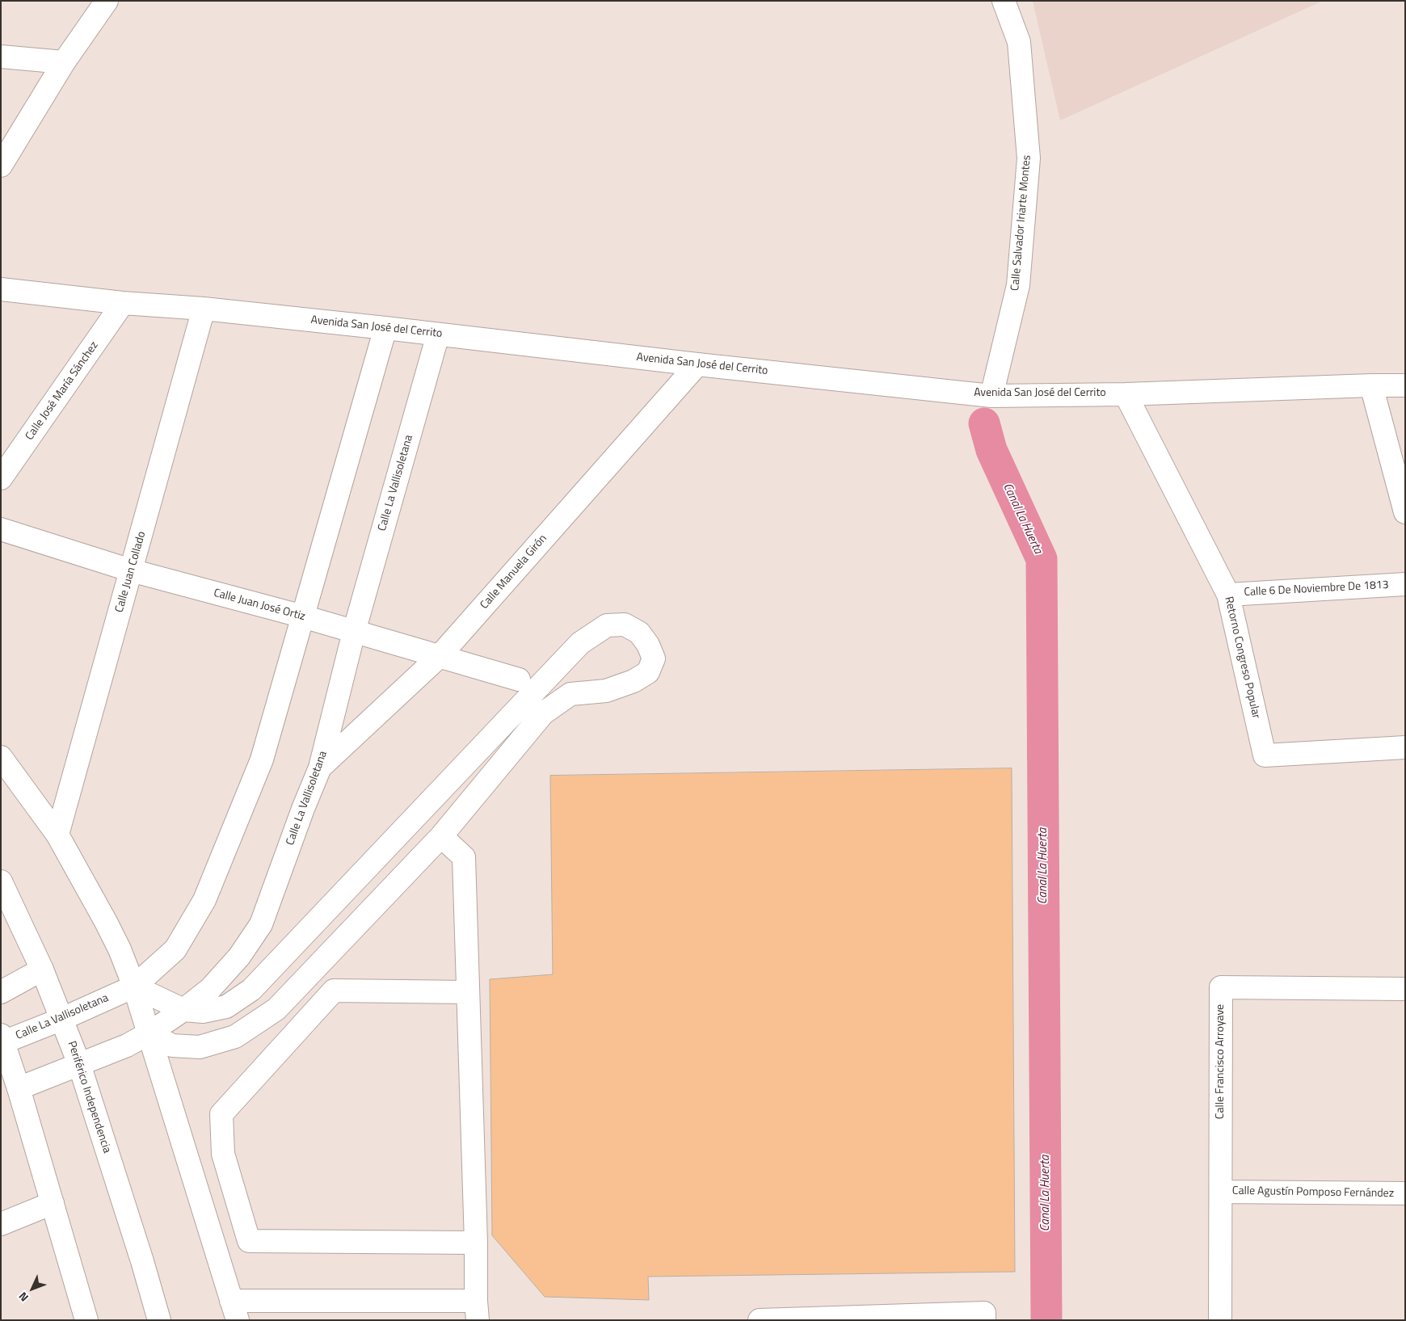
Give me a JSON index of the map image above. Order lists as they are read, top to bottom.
{
  "streets": {
    "main road": [
      "Calle Salvador Iriarte Montes",
      "Avenida San José del Cerrito",
      "Calle José María Sánchez",
      "Calle La Vallisoletana",
      "Calle Juan Collado",
      "Calle Manuela Girón",
      "Calle 6 De Noviembre De 1813",
      "Calle Juan José Ortiz",
      "Retorno Congreso Popular",
      "Calle Francisco Arroyave",
      "Periférico Independencia",
      "Calle Agustín Pomposo Fernández"
    ]
  },
  "crossings": [
    ["Calle Salvador Iriarte Montes", "Avenida San José del Cerrito"],
    ["Avenida San José del Cerrito", "Calle José María Sánchez"],
    ["Avenida San José del Cerrito", "Calle La Vallisoletana"],
    ["Avenida San José del Cerrito", "Calle Juan Collado"],
    ["Avenida San José del Cerrito", "Calle Manuela Girón"],
    ["Avenida San José del Cerrito", "Retorno Congreso Popular"],
    ["Calle La Vallisoletana", "Calle Manuela Girón"],
    ["Calle La Vallisoletana", "Calle Juan José Ortiz"],
    ["Calle La Vallisoletana", "Periférico Independencia"],
    ["Calle Juan Collado", "Calle Juan José Ortiz"],
    ["Calle Manuela Girón", "Calle Juan José Ortiz"],
    ["Calle 6 De Noviembre De 1813", "Retorno Congreso Popular"],
    ["Calle Francisco Arroyave", "Calle Agustín Pomposo Fernández"]
  ],
  "water": ["Canal La Huerta"],
  "north": "bottom left"
}
